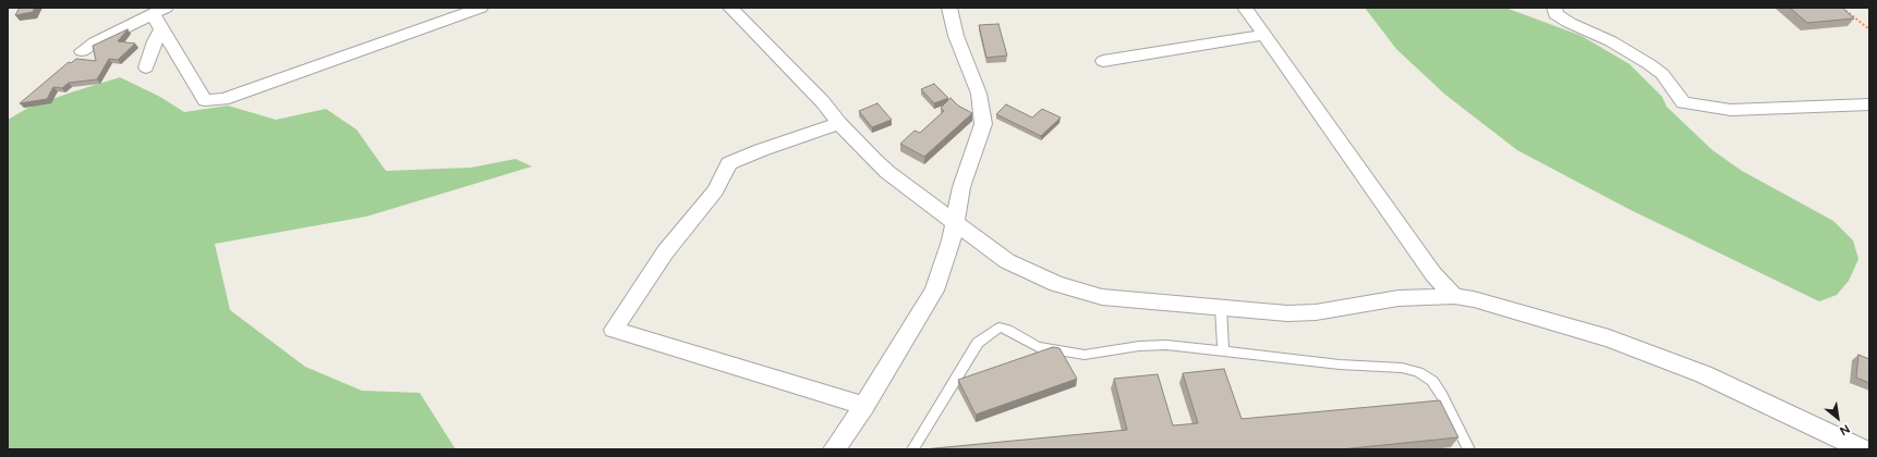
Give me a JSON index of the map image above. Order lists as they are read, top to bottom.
{
  "north": "bottom right"
}
